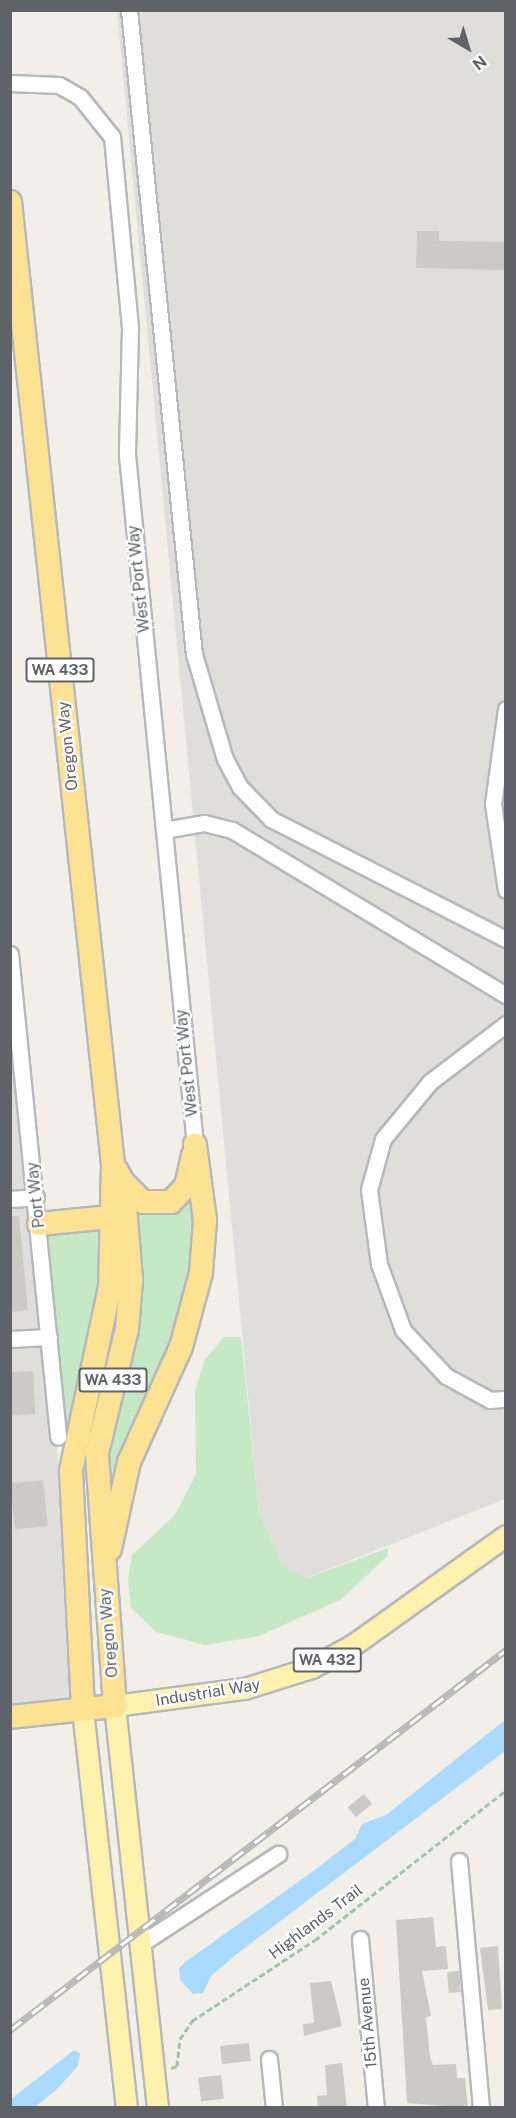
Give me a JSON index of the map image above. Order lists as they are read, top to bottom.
{
  "streets": {
    "highway": [
      "WA 433",
      "Oregon Way",
      "WA 432",
      "Industrial Way"
    ],
    "street": ["West Port Way", "Port Way", "15th Avenue"],
    "path": ["Highlands Trail"]
  },
  "crossings": [
    ["Oregon Way", "WA 432"],
    ["Oregon Way", "Industrial Way"],
    ["Oregon Way", "Highlands Trail"],
    ["WA 432", "Industrial Way"]
  ],
  "north": "bottom right"
}
